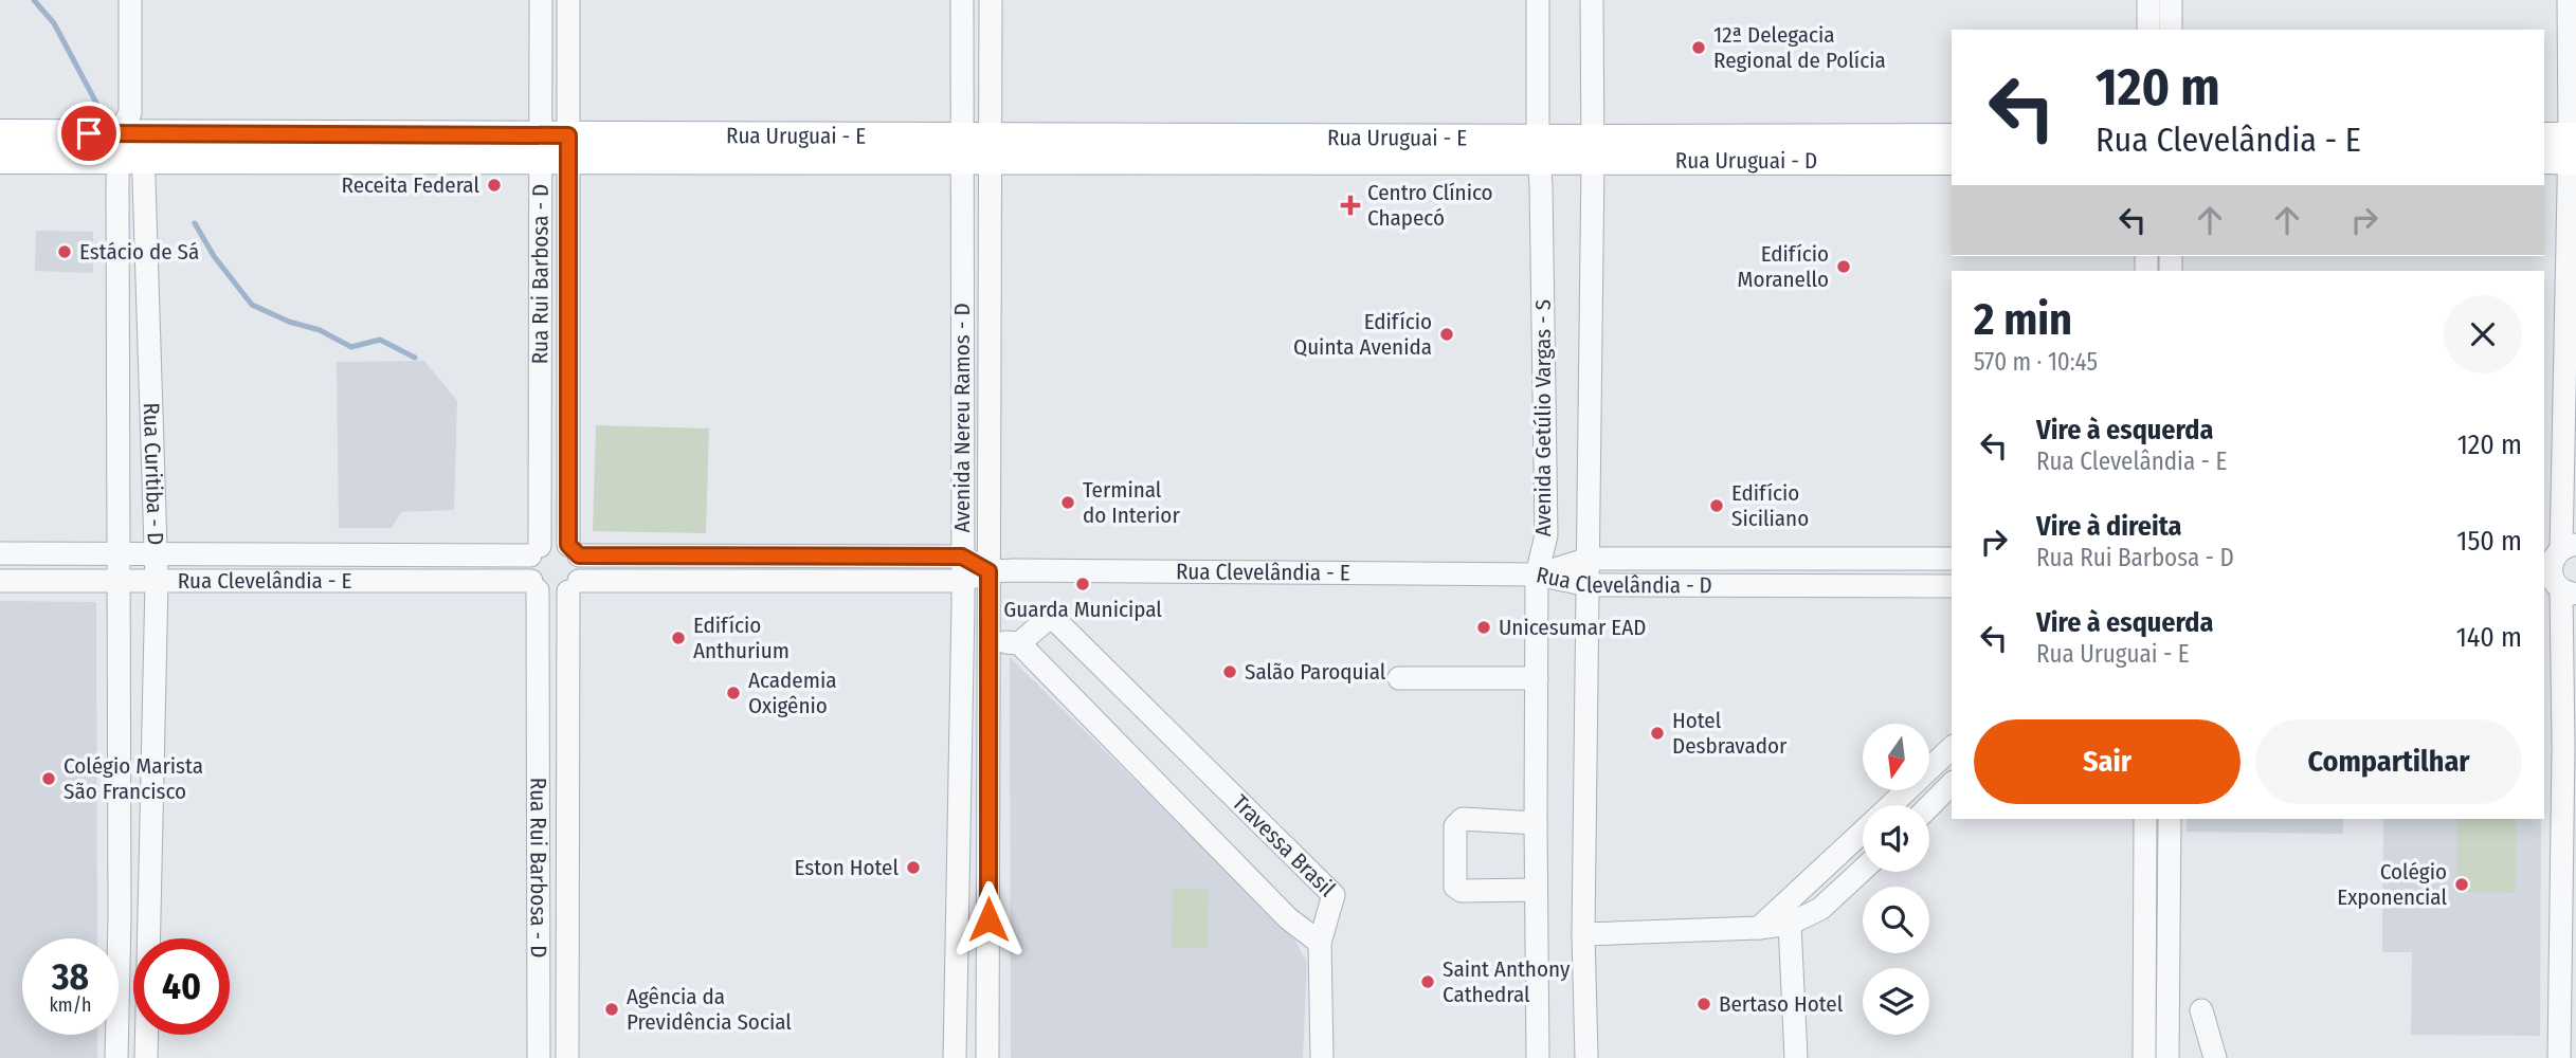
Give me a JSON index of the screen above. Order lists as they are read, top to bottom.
{
  "streets": {
    "main road": ["Rua Uruguai - E", "Rua Uruguai - D"],
    "street": [
      "Rua Rui Barbosa - D",
      "Avenida Nereu Ramos - D",
      "Avenida Getúlio Vargas - S",
      "Rua Curitiba - D",
      "Rua Clevelândia - E",
      "Rua Clevelândia - D",
      "Travessa Brasil"
    ]
  },
  "crossings": [
    ["Rua Uruguai - E", "Rua Uruguai - D"],
    ["Rua Uruguai - E", "Rua Rui Barbosa - D"],
    ["Rua Uruguai - E", "Avenida Nereu Ramos - D"],
    ["Rua Uruguai - E", "Avenida Getúlio Vargas - S"],
    ["Rua Uruguai - E", "Rua Curitiba - D"],
    ["Rua Uruguai - D", "Avenida Getúlio Vargas - S"],
    ["Rua Rui Barbosa - D", "Rua Clevelândia - E"],
    ["Avenida Nereu Ramos - D", "Rua Clevelândia - E"],
    ["Avenida Getúlio Vargas - S", "Rua Clevelândia - E"],
    ["Avenida Getúlio Vargas - S", "Rua Clevelândia - D"],
    ["Rua Curitiba - D", "Rua Clevelândia - E"],
    ["Rua Clevelândia - E", "Rua Clevelândia - D"]
  ],
  "places": {
    "other": [
      "12ª Delegacia Regional de Polícia",
      "Receita Federal",
      "Estácio de Sá",
      "Edifício Moranello",
      "Edifício Quinta Avenida",
      "Terminal do Interior",
      "Edifício Siciliano",
      "Guarda Municipal",
      "Unicesumar EAD",
      "Edifício Anthurium",
      "Salão Paroquial",
      "Academia Oxigênio",
      "Hotel Desbravador",
      "Colégio Marista São Francisco",
      "Eston Hotel",
      "Colégio Exponencial",
      "Saint Anthony Cathedral",
      "Bertaso Hotel",
      "Agência da Previdência Social"
    ],
    "health": ["Centro Clínico Chapecó"]
  },
  "north": "bottom",
  "page": {
    "turn": ["120 m", "Rua Clevelândia - E"],
    "heading": ["2 min", "570 m · 10:45"],
    "list": [
      {
        "name": "Vire à esquerda",
        "note": "Rua Clevelândia - E",
        "value": "120 m"
      },
      {
        "name": "Vire à direita",
        "note": "Rua Rui Barbosa - D",
        "value": "150 m"
      },
      {
        "name": "Vire à esquerda",
        "note": "Rua Uruguai - E",
        "value": "140 m"
      }
    ],
    "buttons": ["Sair", "Compartilhar"],
    "speed": "38 km/h",
    "limit": "40"
  }
}
